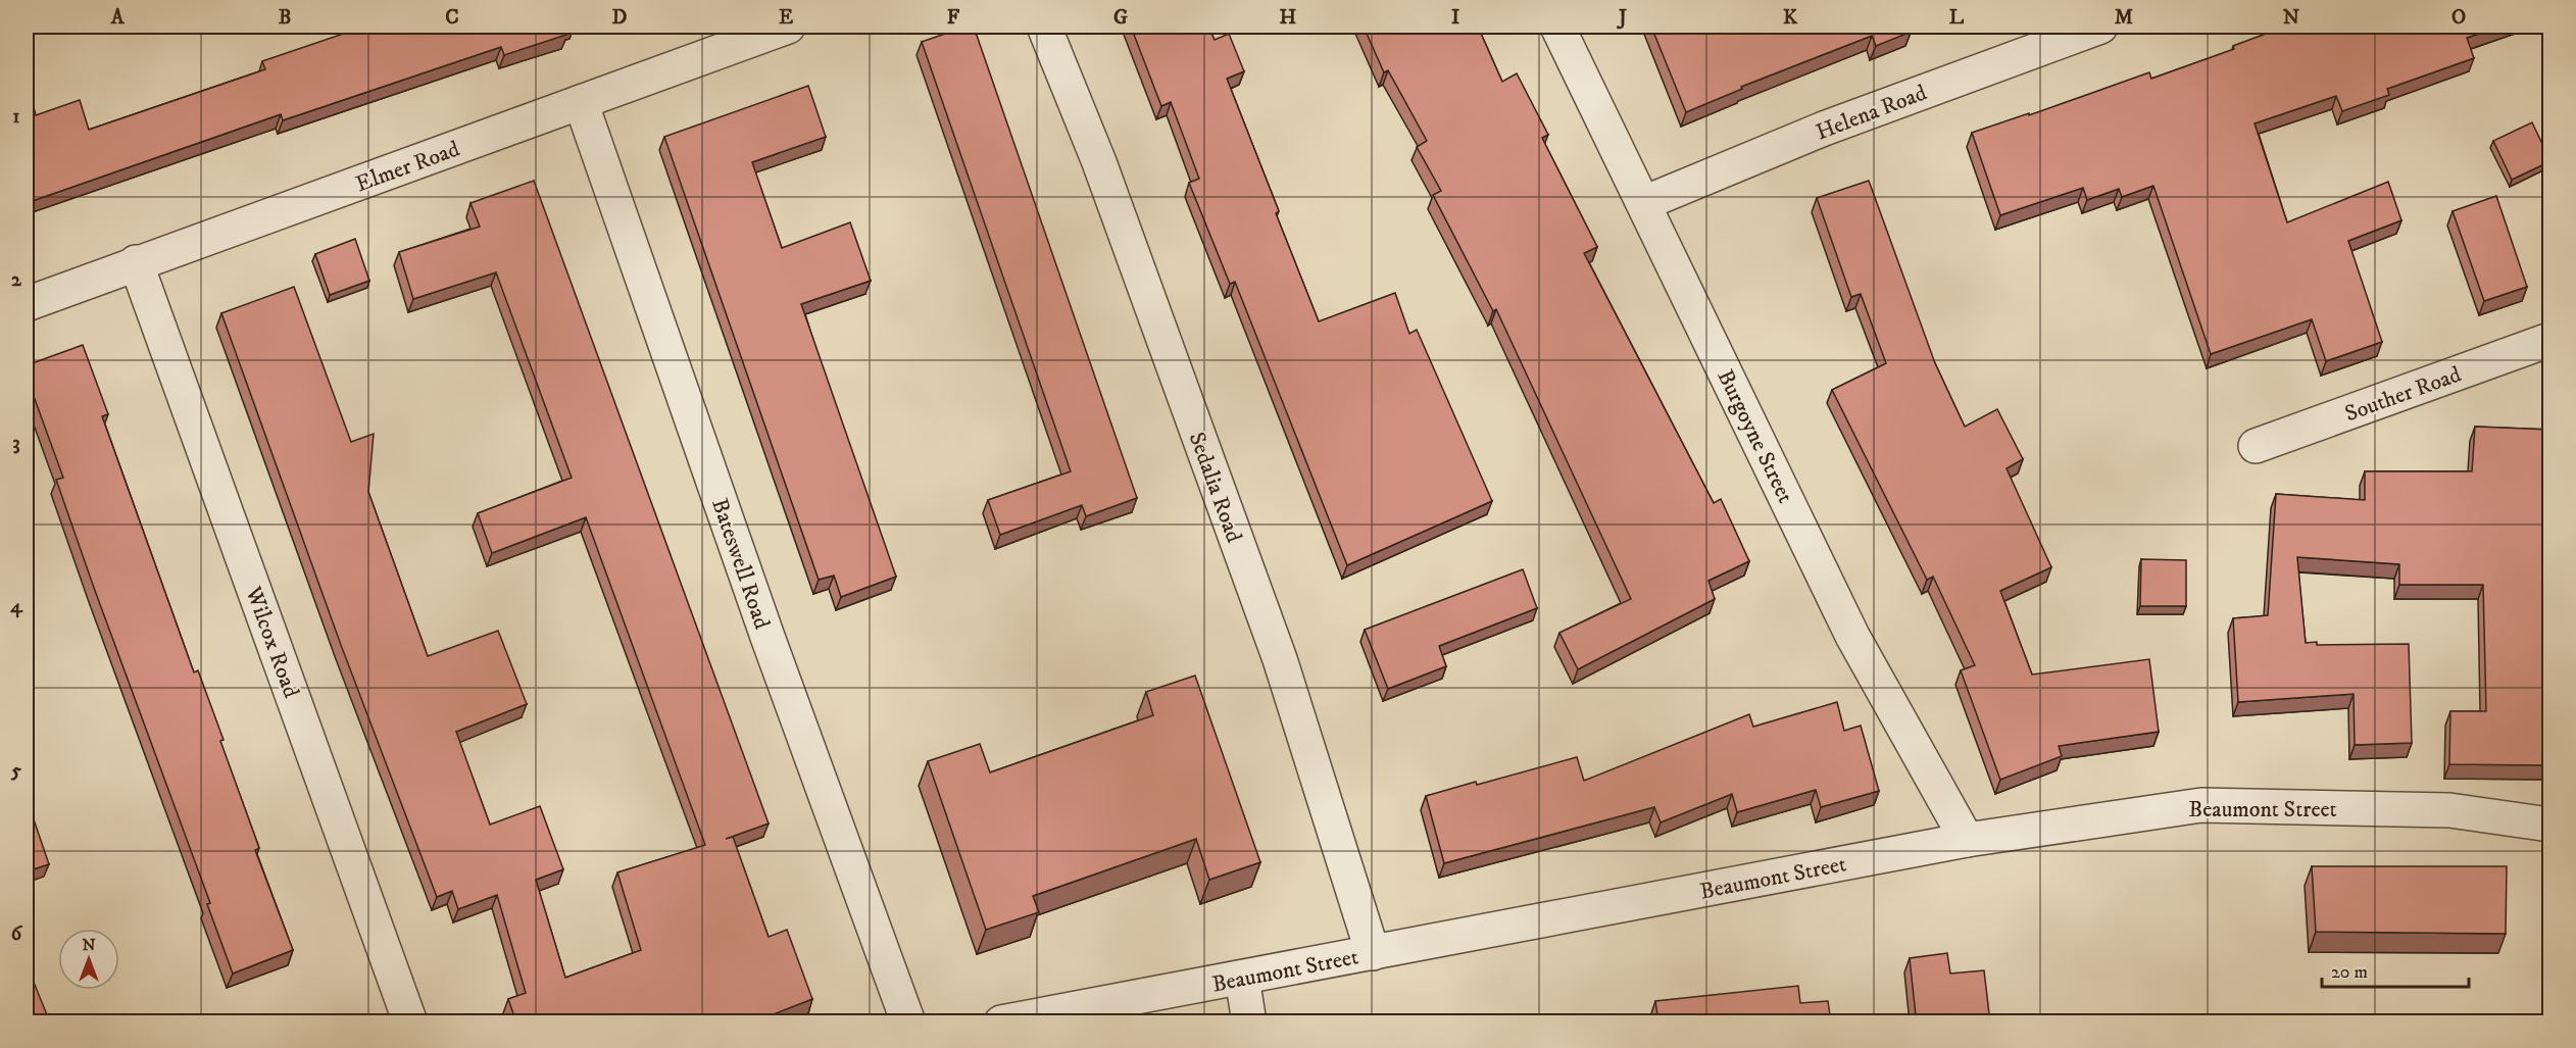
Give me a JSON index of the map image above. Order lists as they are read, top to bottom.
{
  "streets": {
    "street": [
      "Helena Road",
      "Elmer Road",
      "Souther Road",
      "Burgoyne Street",
      "Sedalia Road",
      "Bateswell Road",
      "Wilcox Road",
      "Beaumont Street"
    ]
  },
  "crossings": [
    ["Helena Road", "Burgoyne Street"],
    ["Elmer Road", "Bateswell Road"],
    ["Elmer Road", "Wilcox Road"],
    ["Burgoyne Street", "Beaumont Street"],
    ["Sedalia Road", "Beaumont Street"]
  ],
  "scale_bar": "20 m",
  "north": "top",
  "grid": {
    "columns": [
      "A",
      "B",
      "C",
      "D",
      "E",
      "F",
      "G",
      "H",
      "I",
      "J",
      "K",
      "L",
      "M",
      "N",
      "O"
    ],
    "rows": [
      "1",
      "2",
      "3",
      "4",
      "5",
      "6"
    ]
  }
}
